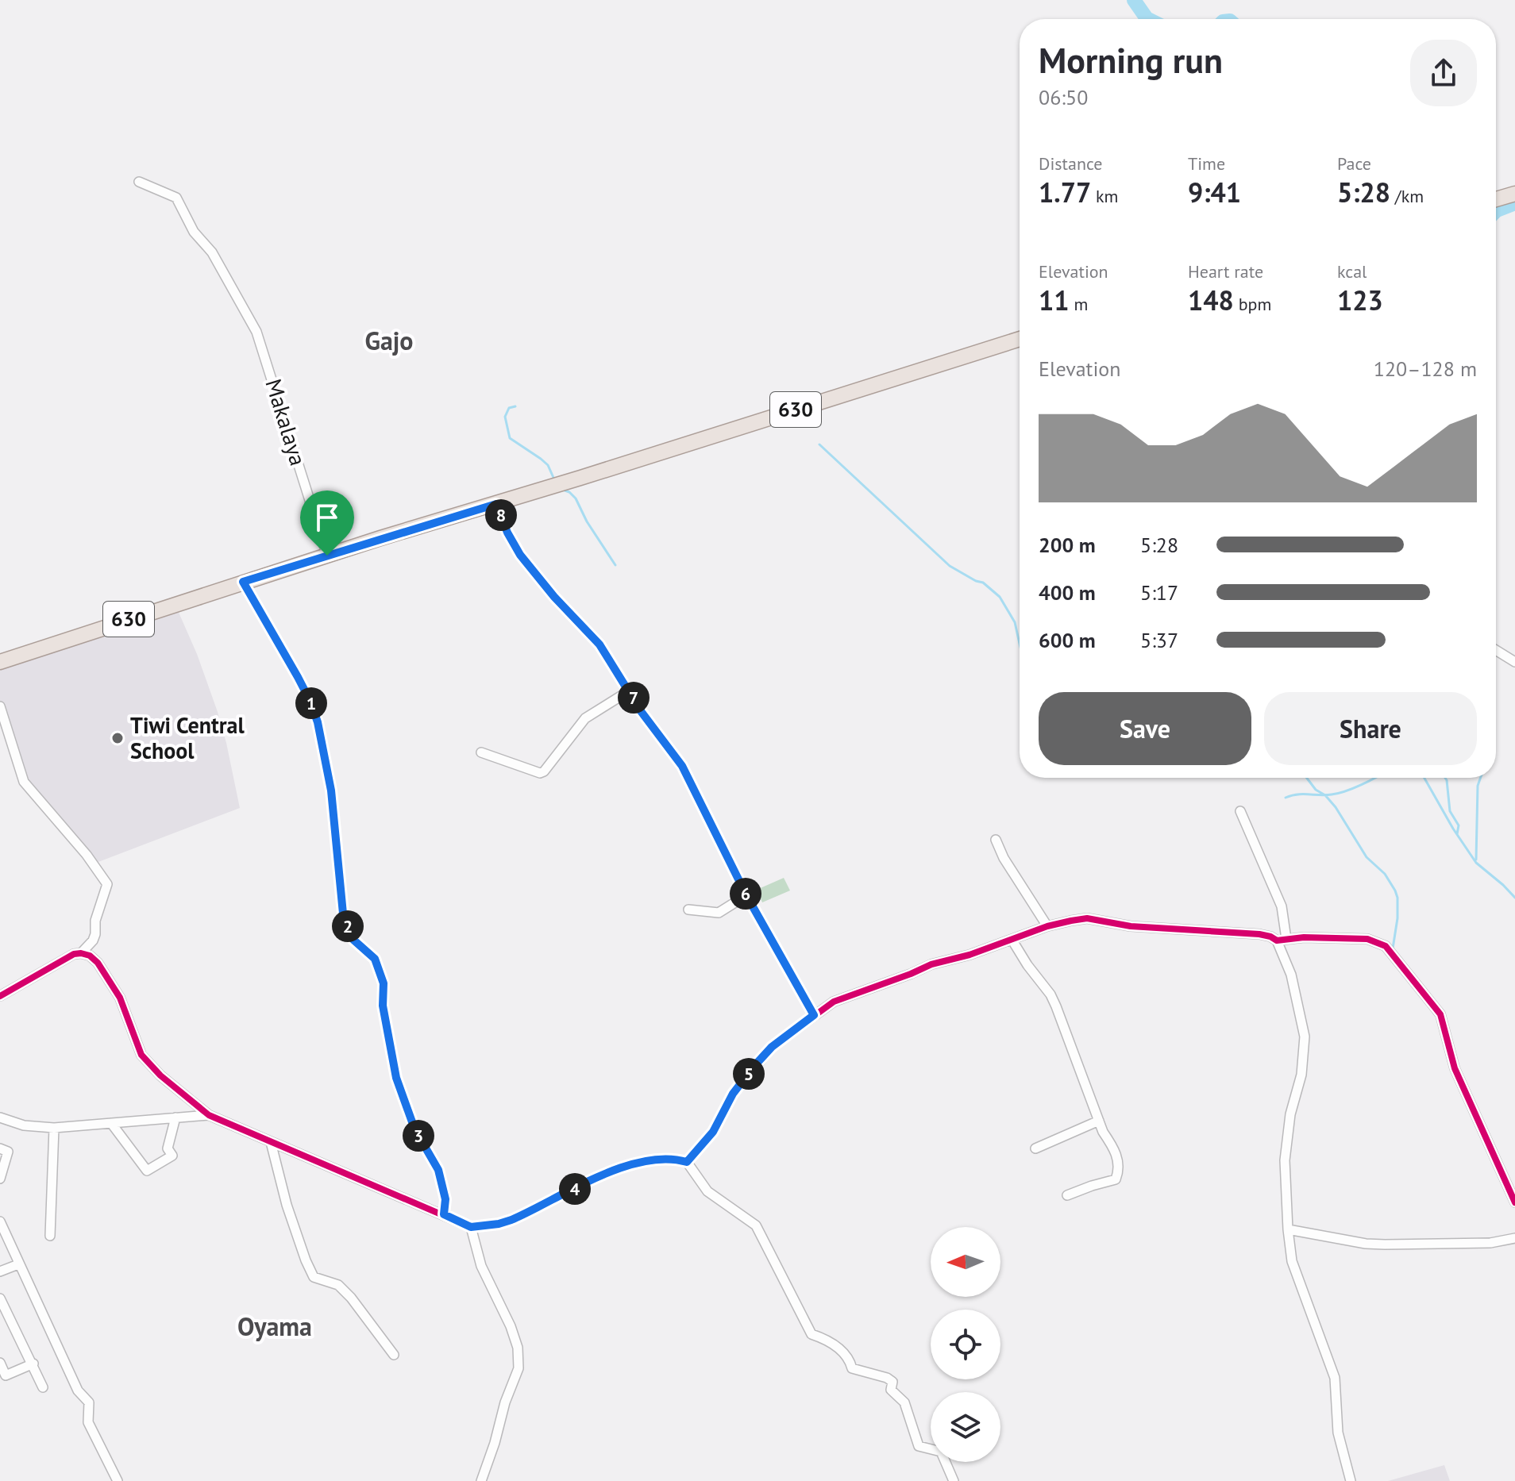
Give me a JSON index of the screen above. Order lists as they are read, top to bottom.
{
  "streets": {
    "main road": ["630"],
    "street": ["Makalaya"]
  },
  "crossings": [
    ["630", "Makalaya"]
  ],
  "districts": ["Gajo", "Oyama"],
  "places": ["Tiwi Central School"],
  "north": "left",
  "page": {
    "heading": ["Morning run", "06:50"],
    "stats": [
      ["Distance", "1.77 km"],
      ["Time", "9:41"],
      ["Pace", "5:28 /km"],
      ["Elevation", "11 m"],
      ["Heart rate", "148 bpm"],
      ["kcal", "123"]
    ],
    "chart": ["Elevation", "120–128 m"],
    "pins": [
      "8",
      "7",
      "1",
      "6",
      "2",
      "5",
      "3",
      "4"
    ],
    "list": [
      {
        "name": "200 m",
        "note": "5:28"
      },
      {
        "name": "400 m",
        "note": "5:17"
      },
      {
        "name": "600 m",
        "note": "5:37"
      }
    ],
    "buttons": ["Save", "Share"]
  }
}
